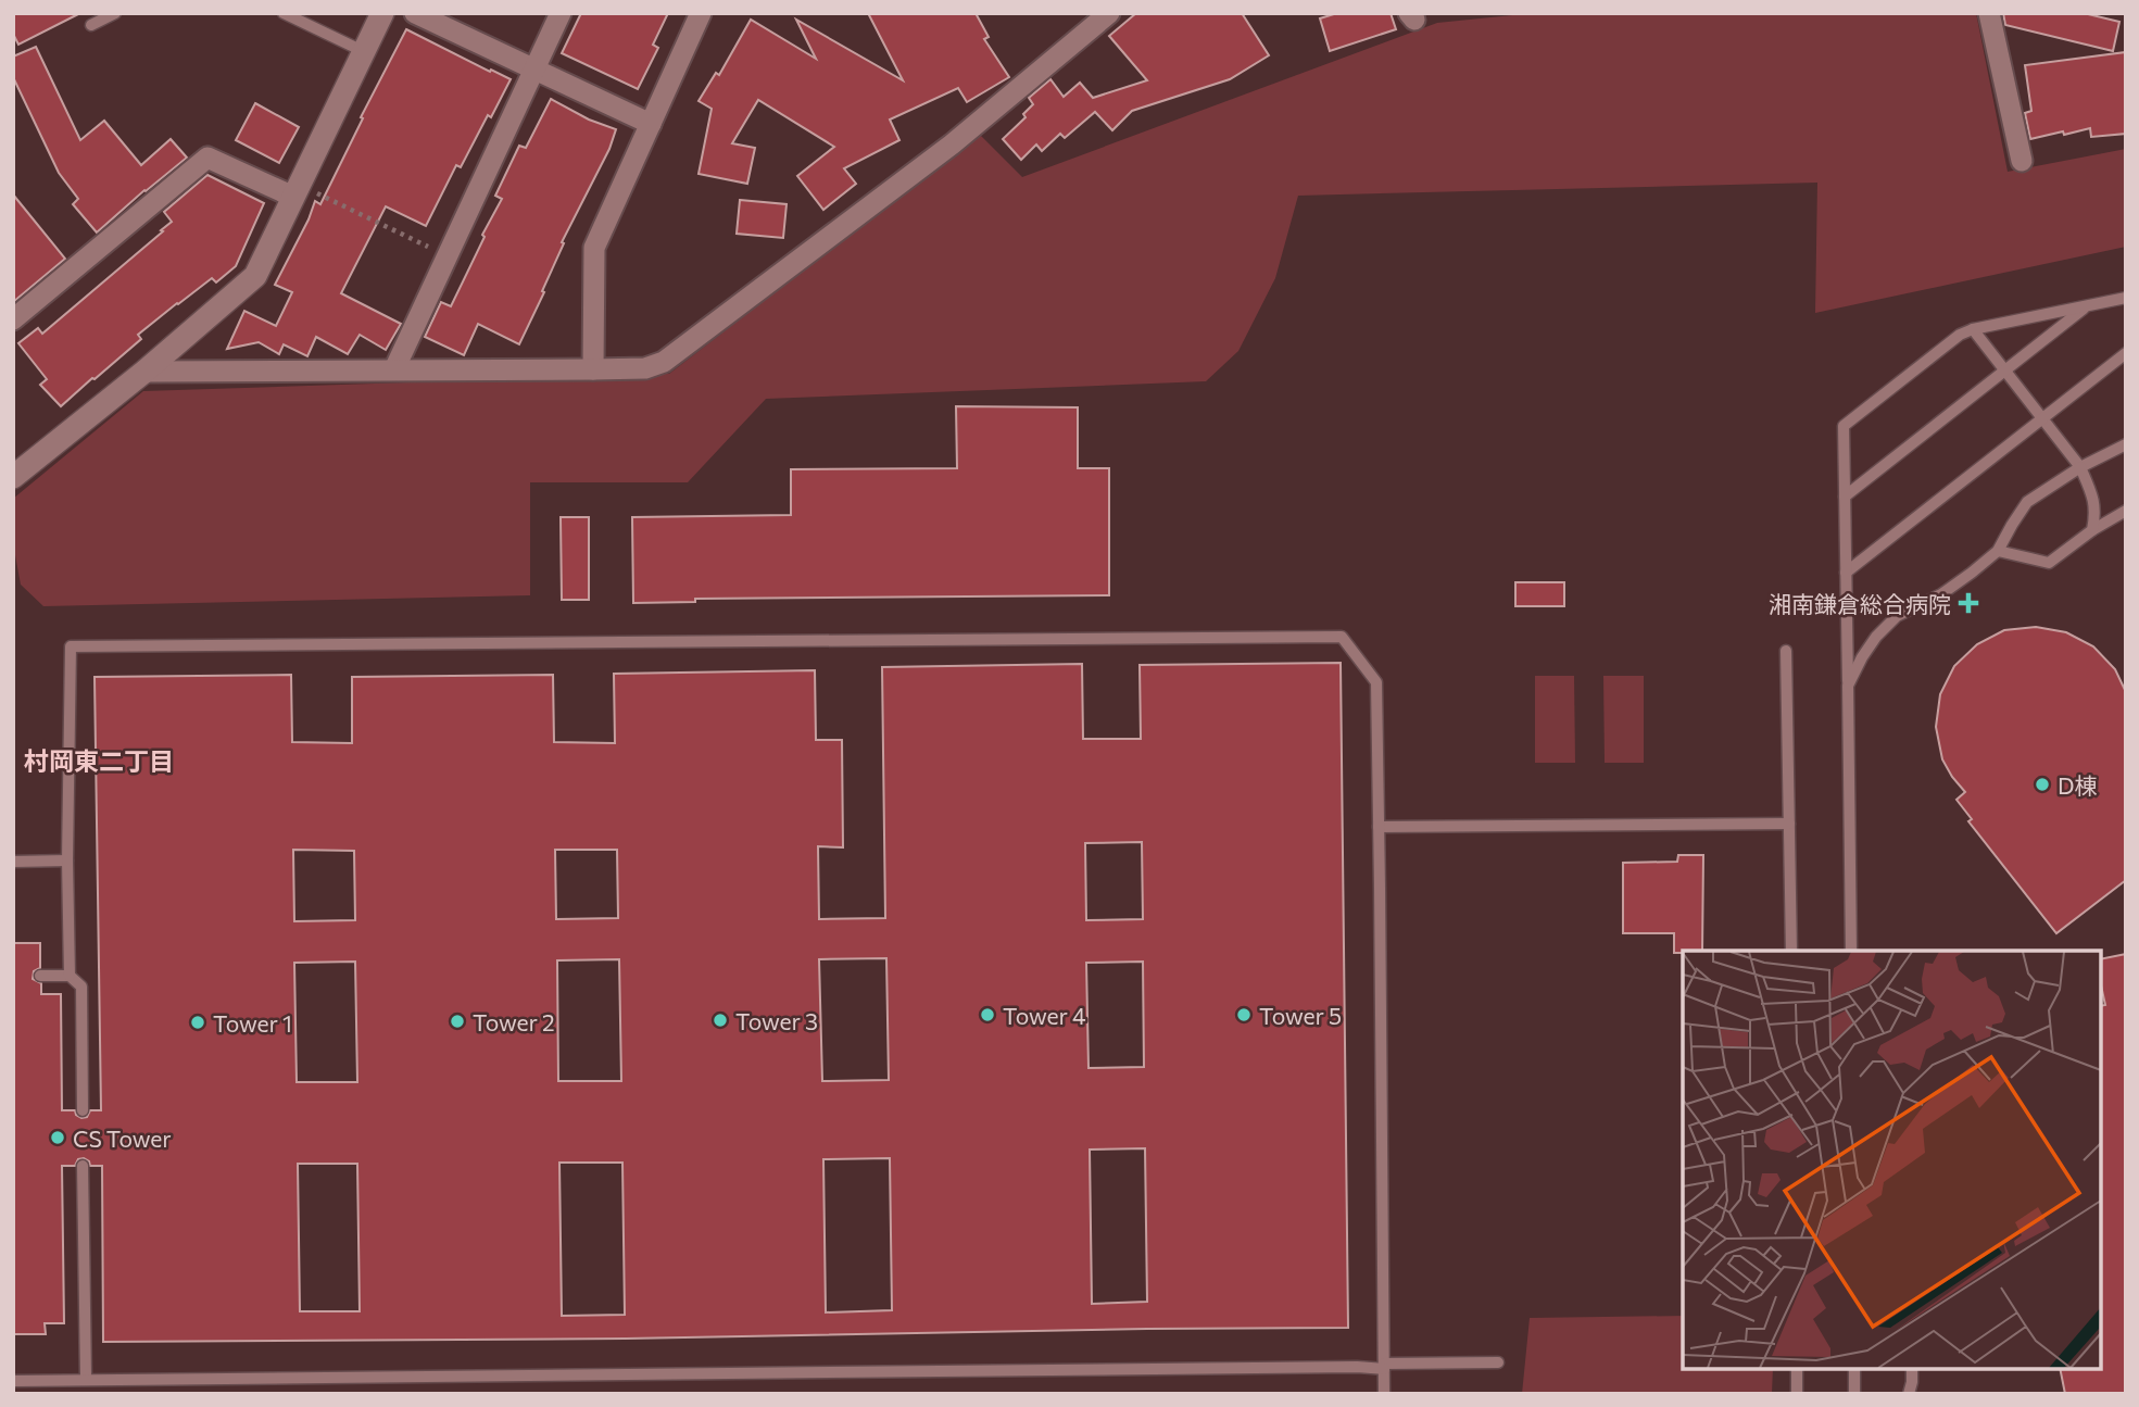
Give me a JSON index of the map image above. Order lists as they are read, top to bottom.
{
  "districts": ["村岡東二丁目"],
  "places": {
    "health": ["湘南鎌倉総合病院"],
    "other": [
      "D棟",
      "Tower 4",
      "Tower 5",
      "Tower 3",
      "Tower 2",
      "Tower 1",
      "CS Tower"
    ]
  }
}
